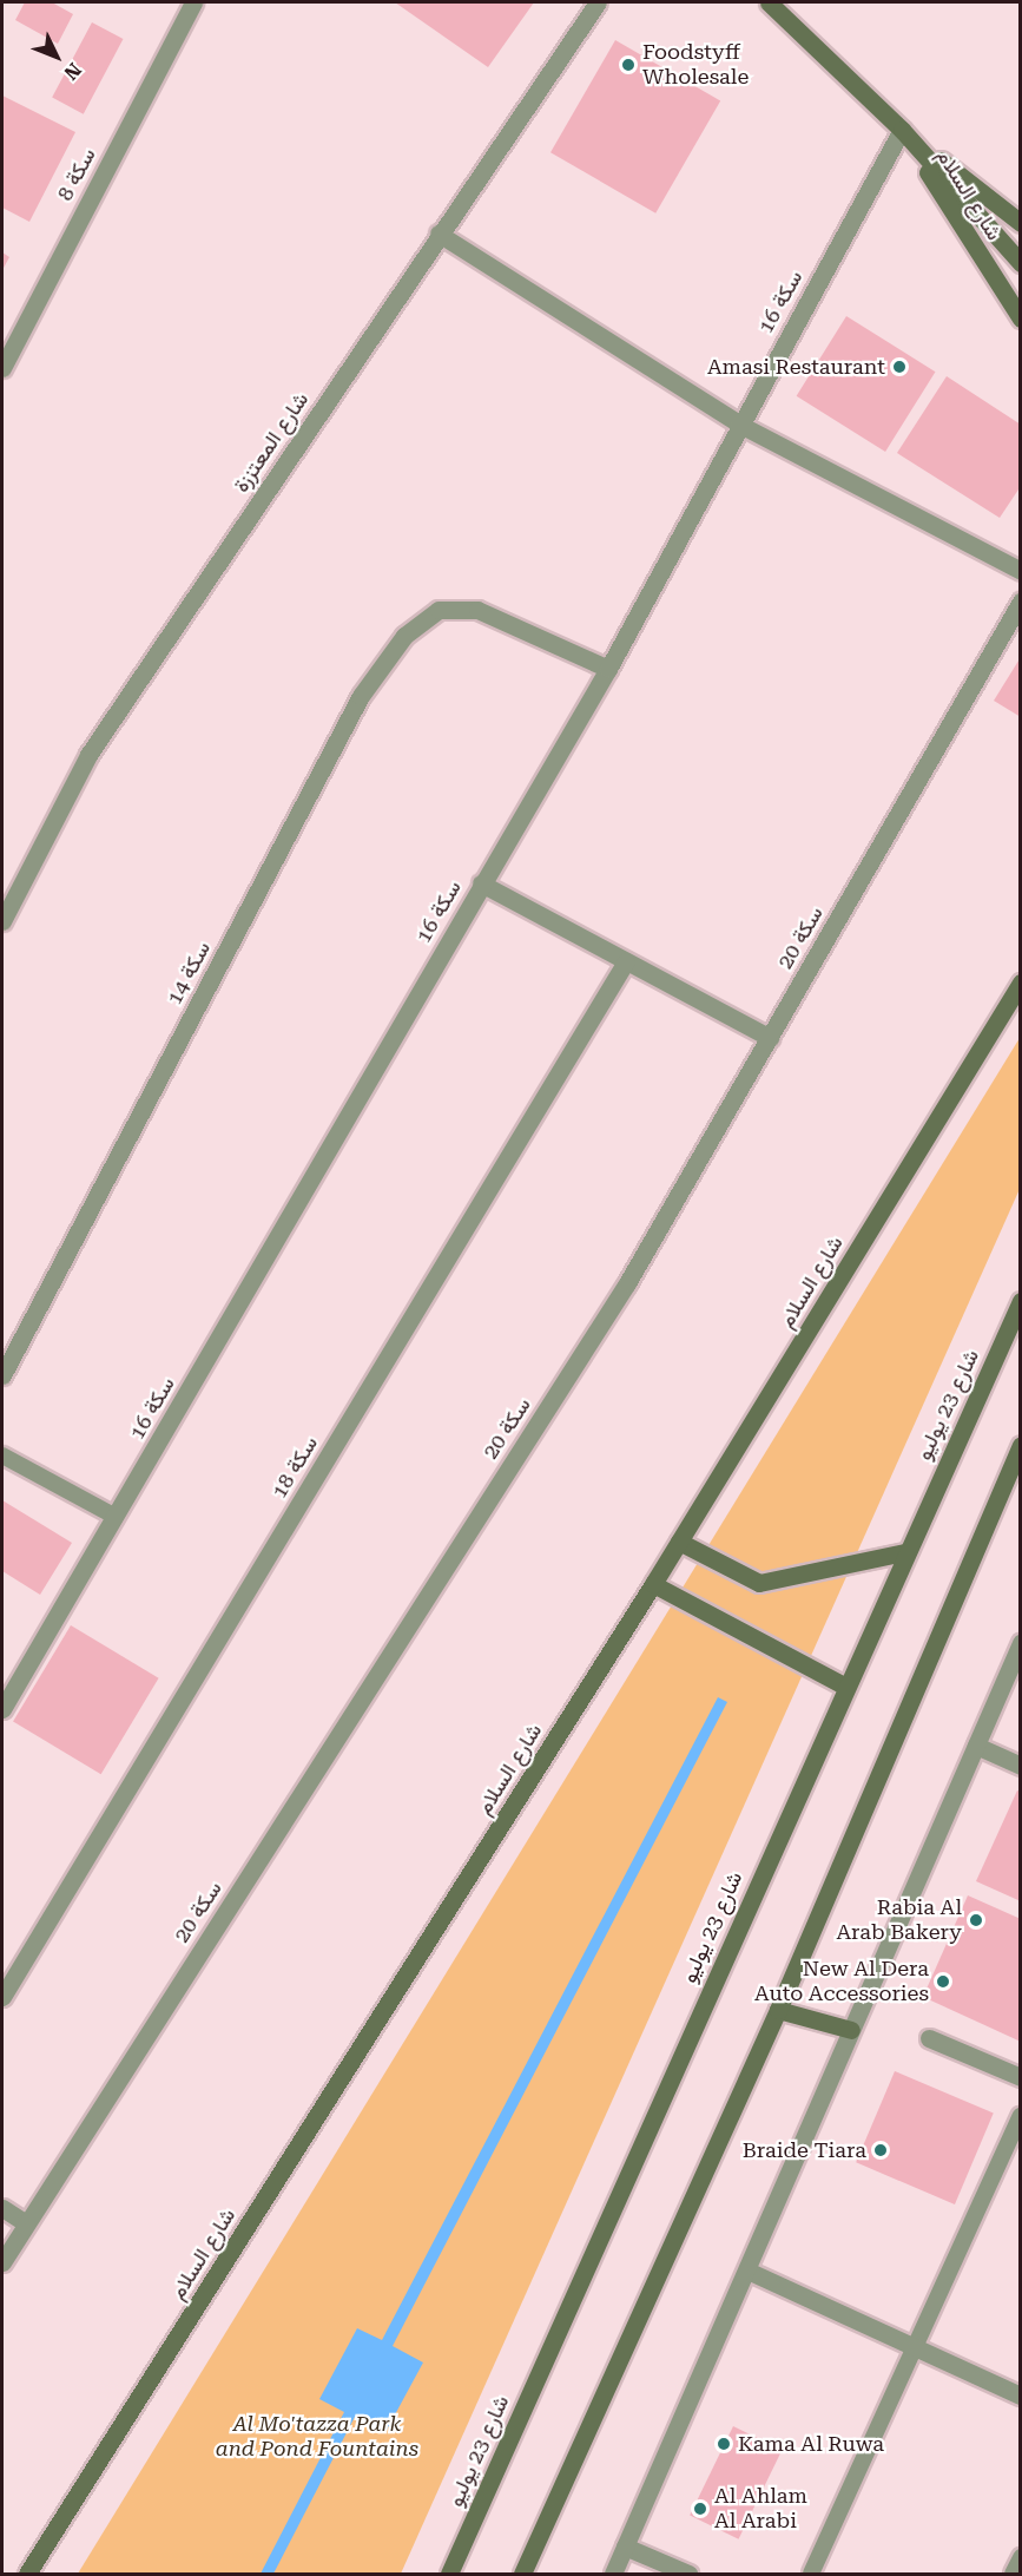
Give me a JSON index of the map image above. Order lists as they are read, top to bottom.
{
  "streets": {
    "main road": ["شارع السلام", "شارع 23 يوليو"],
    "street": [
      "سكة 8",
      "سكة 16",
      "شارع المعتززة",
      "سكة 20",
      "سكة 14",
      "سكة 18"
    ]
  },
  "crossings": [
    ["شارع السلام", "سكة 16"],
    ["سكة 16", "سكة 14"]
  ],
  "parks": ["Al Mo'tazza Park and Pond Fountains"],
  "places": [
    "Foodstyff Wholesale",
    "Amasi Restaurant",
    "Rabia Al Arab Bakery",
    "New Al Dera Auto Accessories",
    "Braide Tiara",
    "Kama Al Ruwa",
    "Al Ahlam Al Arabi"
  ],
  "north": "bottom right"
}
